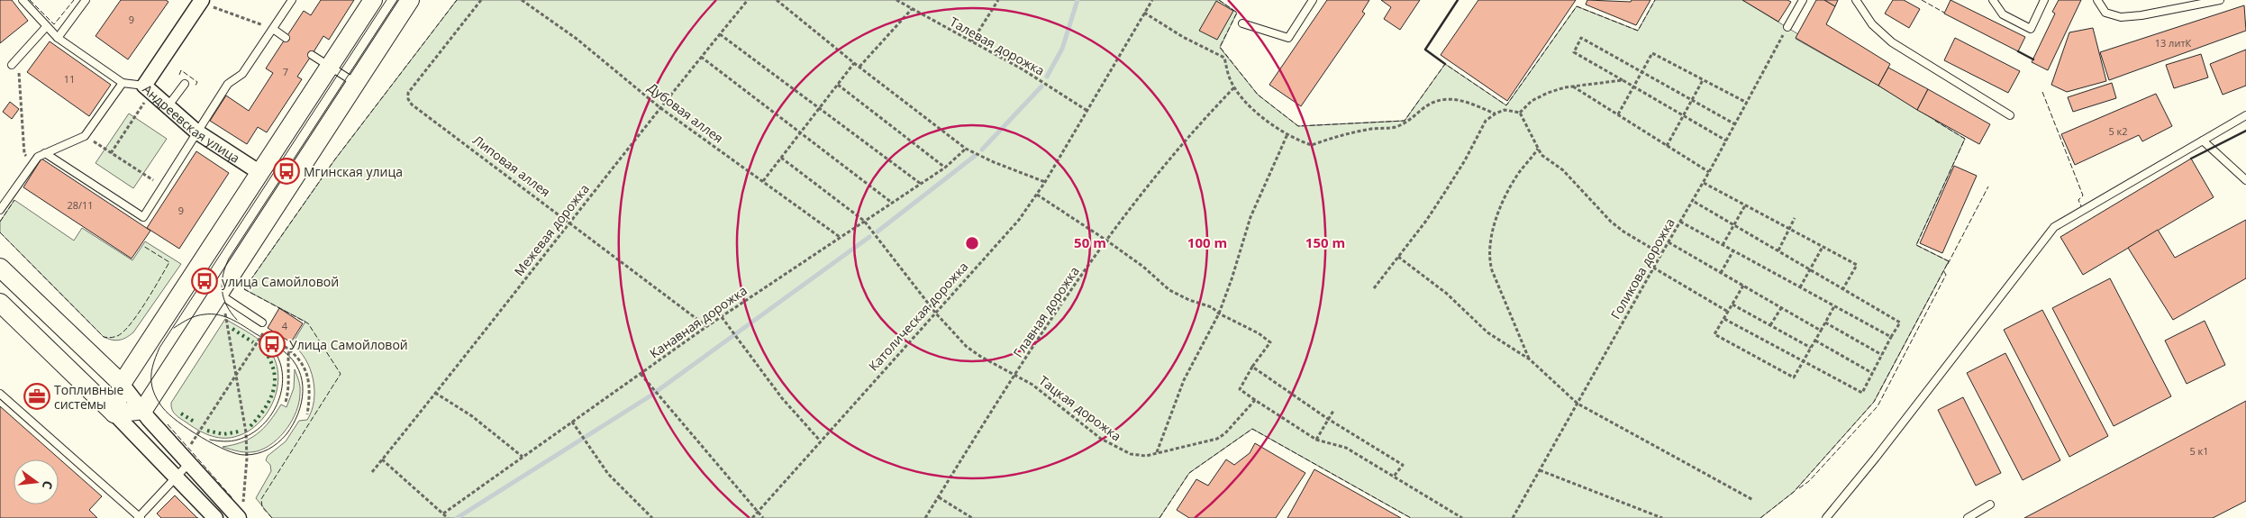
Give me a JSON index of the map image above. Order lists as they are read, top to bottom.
{
  "streets": {
    "street": ["Андреевская улица"],
    "path": [
      "Талевая дорожка",
      "Дубовая аллея",
      "Липовая аллея",
      "Межевая дорожка",
      "Голикова дорожка",
      "Главная дорожка",
      "Католическая дорожка",
      "Канавная дорожка",
      "Тацкая дорожка"
    ]
  },
  "crossings": [
    ["Талевая дорожка", "Католическая дорожка"],
    ["Дубовая аллея", "Межевая дорожка"],
    ["Дубовая аллея", "Канавная дорожка"],
    ["Липовая аллея", "Межевая дорожка"],
    ["Липовая аллея", "Канавная дорожка"],
    ["Главная дорожка", "Тацкая дорожка"],
    ["Католическая дорожка", "Тацкая дорожка"],
    ["Канавная дорожка", "Тацкая дорожка"]
  ],
  "places": {
    "bus stop": ["Мгинская улица", "улица Самойловой", "Улица Самойловой"],
    "office": ["Топливные системы"]
  },
  "house_numbers": [
    "9",
    "13 литК",
    "7",
    "11",
    "5 к2",
    "28/11",
    "9",
    "4",
    "5 к1"
  ],
  "north": "right",
  "rings": ["50 m", "100 m", "150 m"]
}
